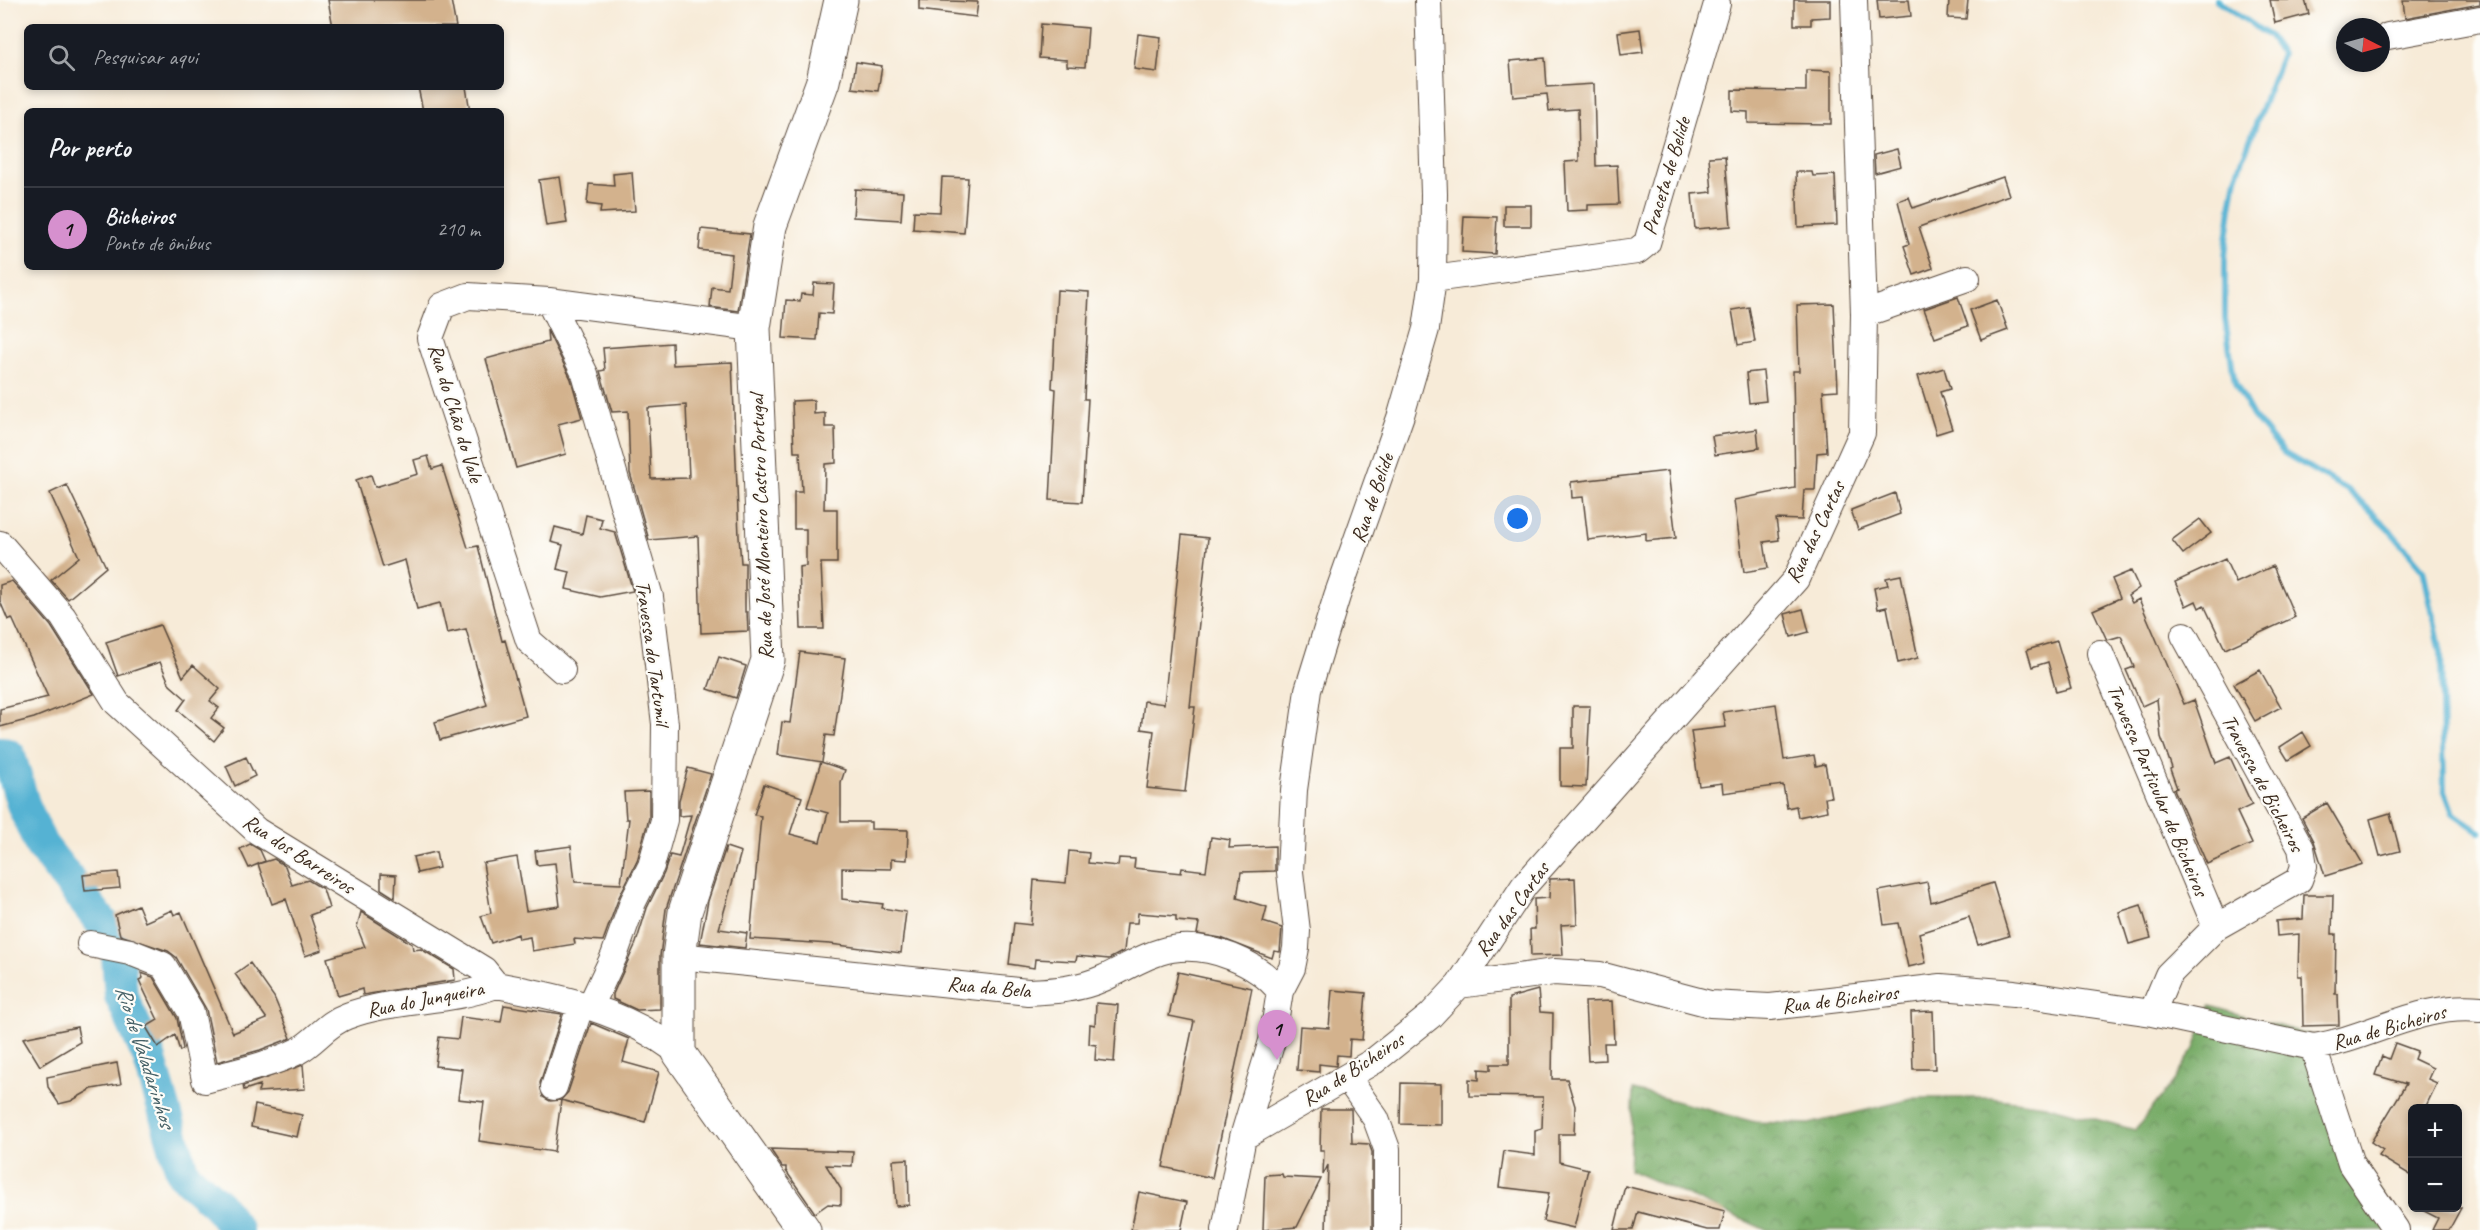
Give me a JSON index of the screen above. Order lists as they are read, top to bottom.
{
  "streets": {
    "main road": ["Rua de José Monteiro Castro Portugal"],
    "street": [
      "Praceta de Belide",
      "Rua do Chão do Vale",
      "Rua de Belide",
      "Rua das Cartas",
      "Travessa do Tartumil",
      "Travessa de Bicheiros",
      "Travessa Particular de Bicheiros",
      "Rua dos Barreiros",
      "Rua da Bela",
      "Rua do Junqueira",
      "Rua de Bicheiros"
    ]
  },
  "crossings": [
    ["Praceta de Belide", "Rua de Belide"],
    ["Rua do Chão do Vale", "Rua de José Monteiro Castro Portugal"],
    ["Rua do Chão do Vale", "Travessa do Tartumil"],
    ["Rua de Belide", "Rua da Bela"],
    ["Rua de Belide", "Rua de Bicheiros"],
    ["Rua de José Monteiro Castro Portugal", "Rua da Bela"],
    ["Rua das Cartas", "Rua de Bicheiros"],
    ["Travessa de Bicheiros", "Travessa Particular de Bicheiros"],
    ["Travessa de Bicheiros", "Rua de Bicheiros"],
    ["Rua dos Barreiros", "Rua do Junqueira"]
  ],
  "water": ["Rio de Valadarinhos"],
  "north": "right",
  "page": {
    "search": "Pesquisar aqui",
    "heading": "Por perto",
    "list": [
      {
        "mark": "1",
        "name": "Bicheiros",
        "note": "Ponto de ônibus",
        "value": "210 m"
      }
    ],
    "pins": "1",
    "map_buttons": ["+", "−"]
  }
}
